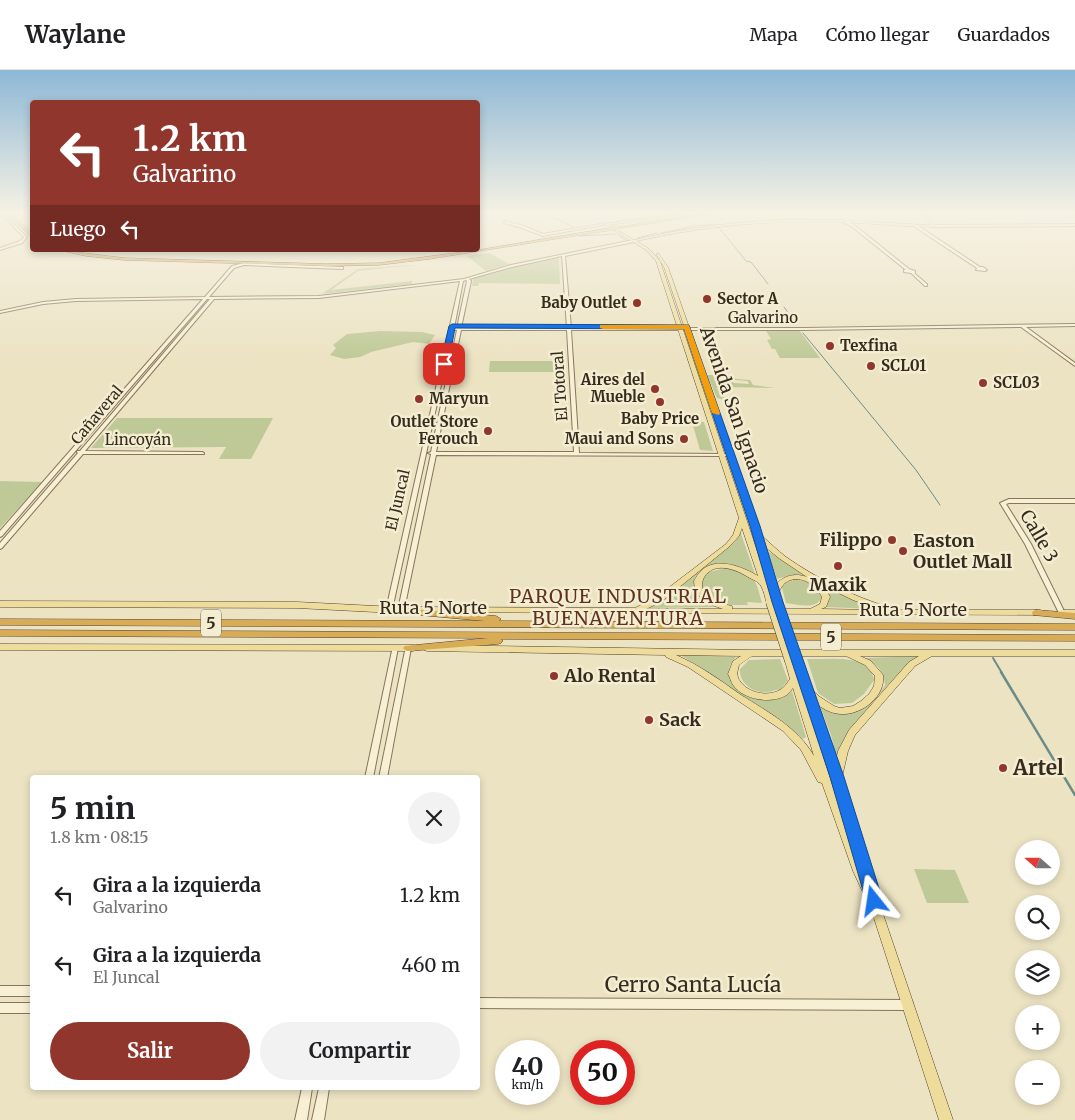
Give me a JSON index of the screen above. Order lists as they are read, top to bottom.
{
  "streets": {
    "highway": ["Ruta 5 Norte", "5"],
    "main road": ["Avenida San Ignacio"],
    "street": [
      "Galvarino",
      "El Totoral",
      "Cañaveral",
      "Lincoyán",
      "El Juncal",
      "Calle 3",
      "Cerro Santa Lucía"
    ]
  },
  "crossings": [
    ["Galvarino", "El Totoral"],
    ["Galvarino", "Avenida San Ignacio"],
    ["Galvarino", "El Juncal"],
    ["Avenida San Ignacio", "Cerro Santa Lucía"],
    ["Cañaveral", "Lincoyán"]
  ],
  "districts": ["PARQUE INDUSTRIAL BUENAVENTURA"],
  "places": [
    "Sector A",
    "Baby Outlet",
    "Texfina",
    "SCL01",
    "SCL03",
    "Aires del Mueble",
    "Maryun",
    "Baby Price",
    "Outlet Store Ferouch",
    "Maui and Sons",
    "Filippo",
    "Easton Outlet Mall",
    "Maxik",
    "Alo Rental",
    "Sack",
    "Artel"
  ],
  "north": "left",
  "page": {
    "header": "Waylane",
    "nav": ["Mapa", "Cómo llegar", "Guardados"],
    "turn": ["1.2 km", "Galvarino"],
    "then": "Luego",
    "heading": ["5 min", "1.8 km · 08:15"],
    "map_buttons": ["+", "−"],
    "list": [
      {
        "name": "Gira a la izquierda",
        "note": "Galvarino",
        "value": "1.2 km"
      },
      {
        "name": "Gira a la izquierda",
        "note": "El Juncal",
        "value": "460 m"
      }
    ],
    "buttons": ["Salir", "Compartir"],
    "speed": "40 km/h",
    "limit": "50"
  }
}
